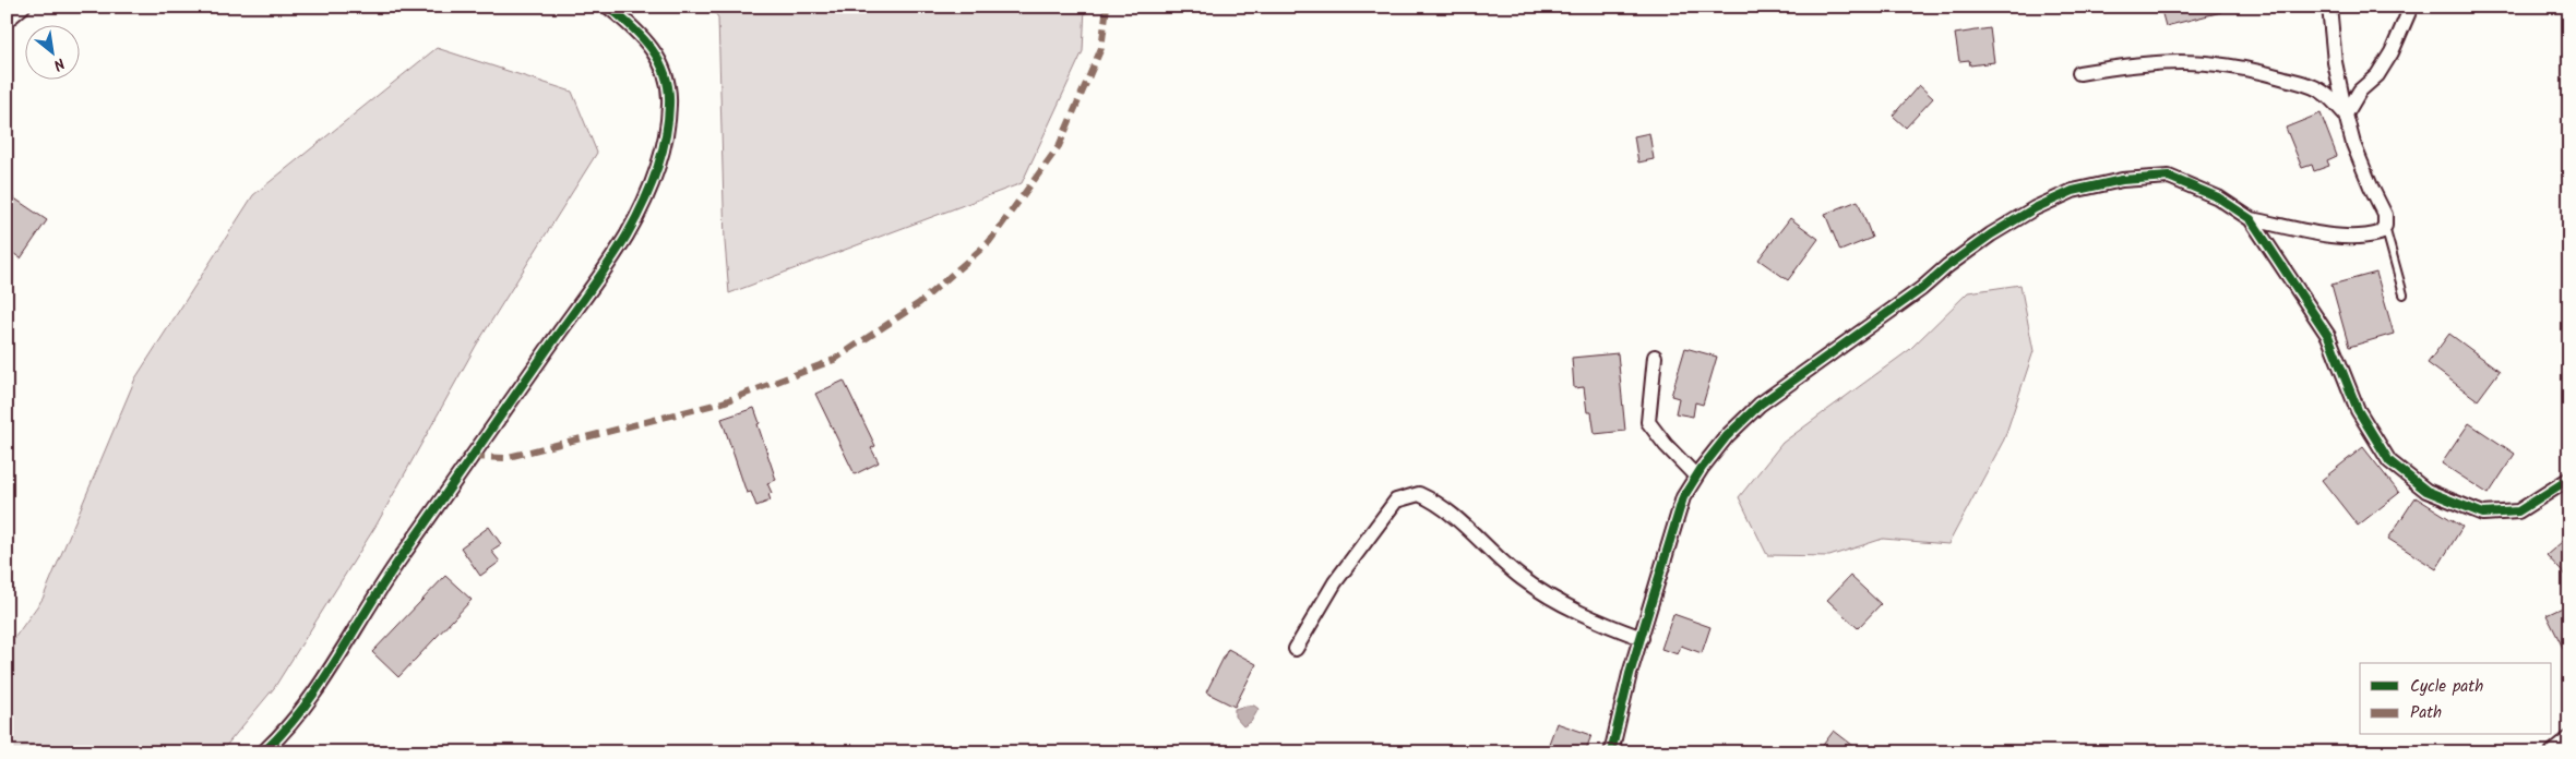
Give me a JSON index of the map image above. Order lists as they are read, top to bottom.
{
  "legend": ["Cycle path", "Path"],
  "north": "bottom right"
}
